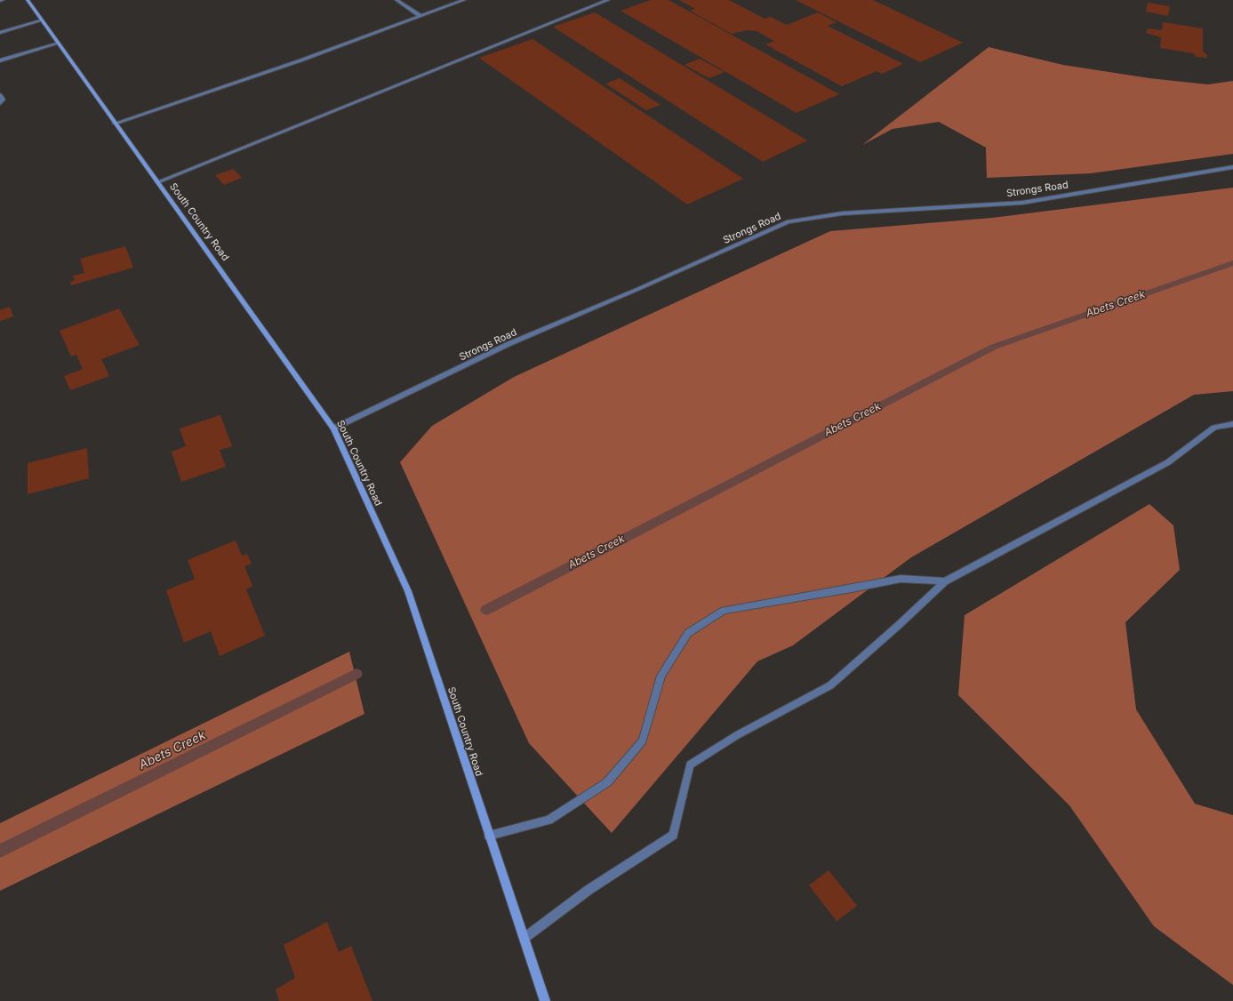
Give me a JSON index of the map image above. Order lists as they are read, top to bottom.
{
  "streets": {
    "main road": ["South Country Road"],
    "street": ["Strongs Road"]
  },
  "crossings": [
    ["Strongs Road", "South Country Road"]
  ],
  "water": ["Abets Creek"]
}
